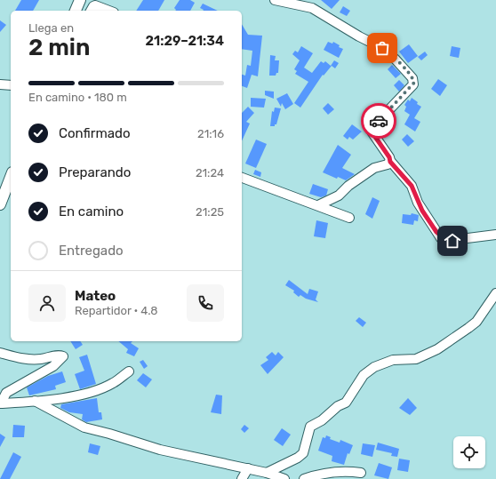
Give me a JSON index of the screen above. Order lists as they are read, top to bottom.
{
  "page": {
    "heading": ["2 min", "Llega en", "21:29–21:34"],
    "panel": ["Mateo", "Repartidor · 4.8"],
    "bar": "En camino · 180 m",
    "list": [
      ["Confirmado", "21:16"],
      ["Preparando", "21:24"],
      ["En camino", "21:25"],
      "Entregado"
    ]
  }
}
